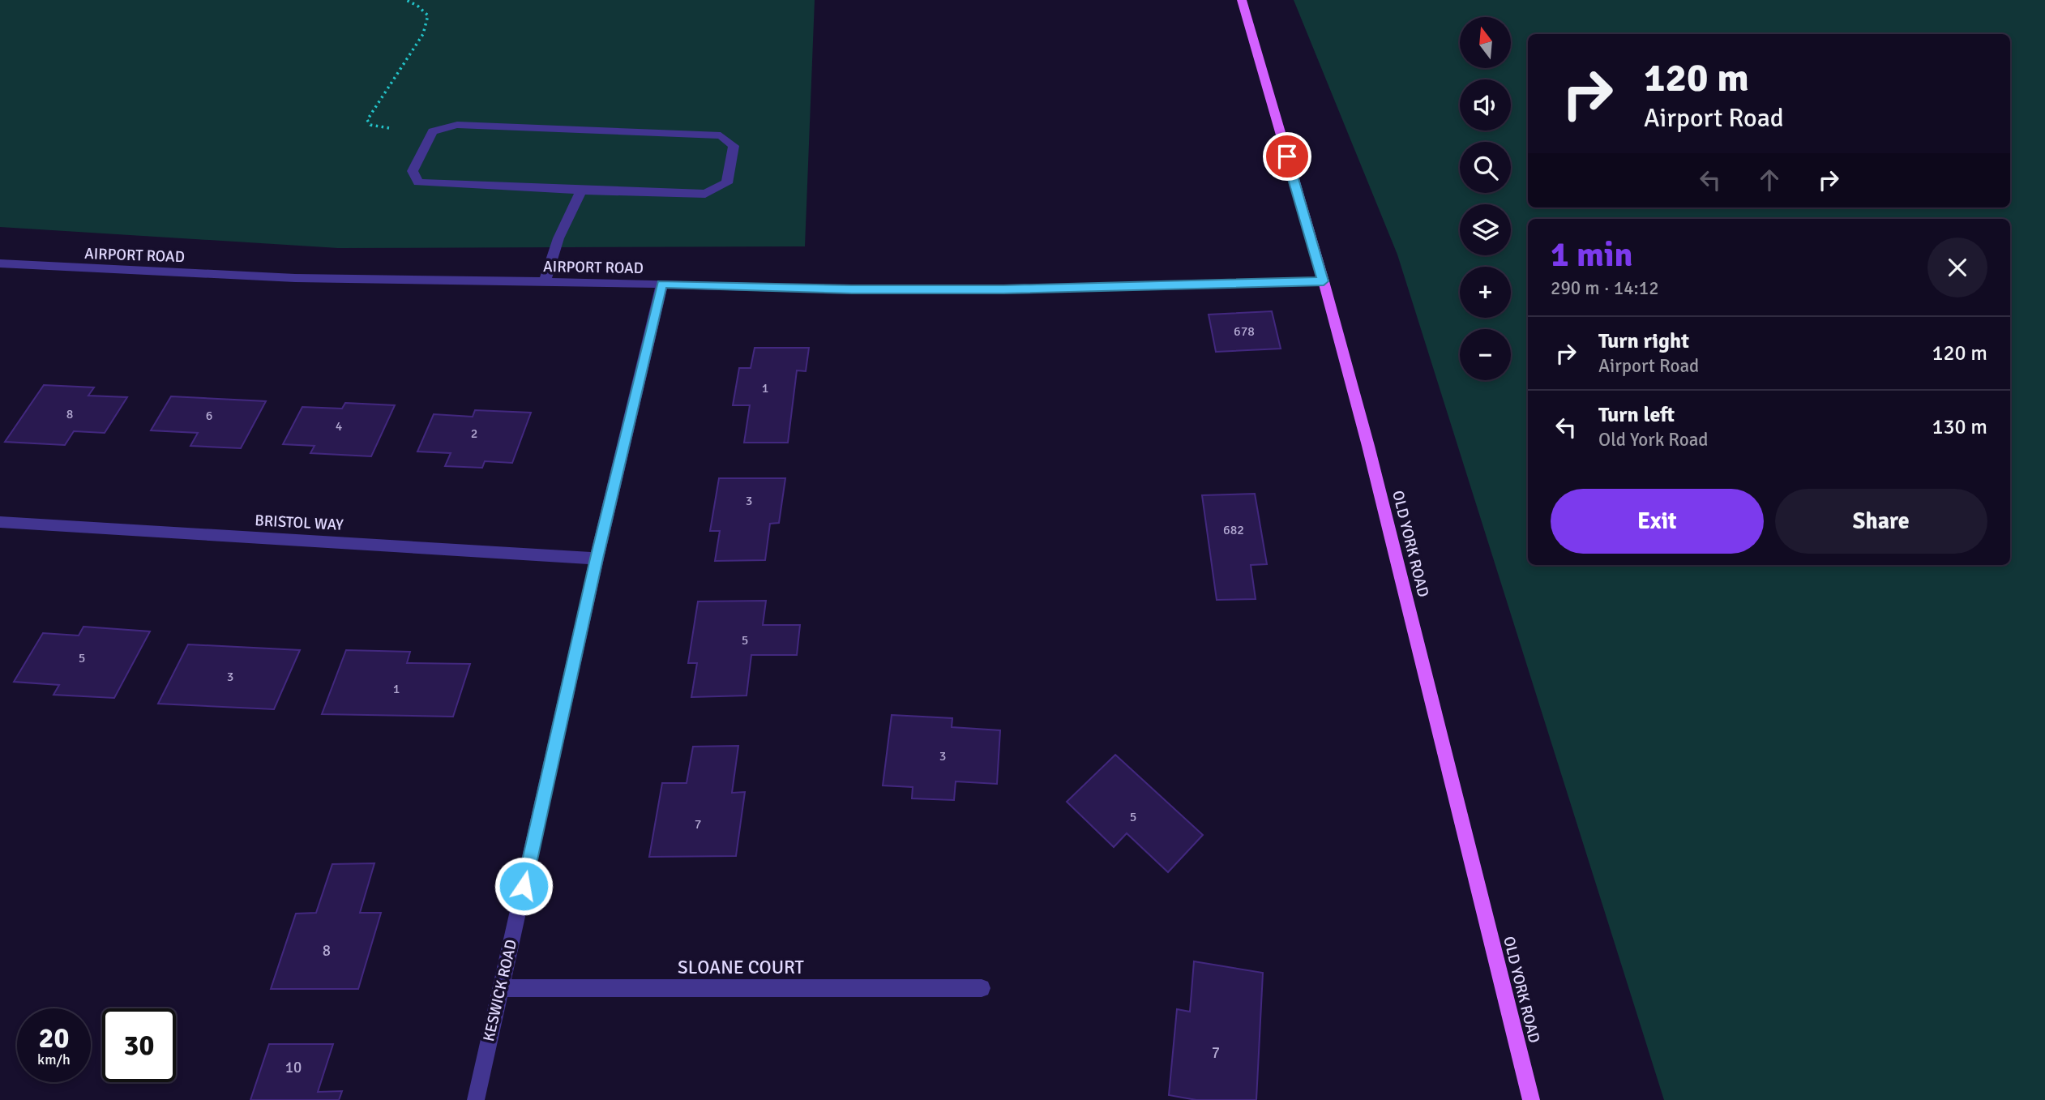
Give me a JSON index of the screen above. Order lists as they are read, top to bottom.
{
  "streets": {
    "main road": ["OLD YORK ROAD"],
    "street": [
      "AIRPORT ROAD",
      "BRISTOL WAY",
      "SLOANE COURT",
      "KESWICK ROAD"
    ]
  },
  "crossings": [
    ["AIRPORT ROAD", "OLD YORK ROAD"],
    ["AIRPORT ROAD", "KESWICK ROAD"],
    ["BRISTOL WAY", "KESWICK ROAD"],
    ["SLOANE COURT", "KESWICK ROAD"]
  ],
  "house_numbers": [
    "678",
    "1",
    "8",
    "6",
    "4",
    "2",
    "3",
    "682",
    "5",
    "5",
    "3",
    "1",
    "3",
    "5",
    "7",
    "8",
    "7",
    "10"
  ],
  "north": "top",
  "page": {
    "map_buttons": ["+", "−"],
    "turn": ["120 m", "Airport Road"],
    "heading": ["1 min", "290 m · 14:12"],
    "list": [
      {
        "name": "Turn right",
        "note": "Airport Road",
        "value": "120 m"
      },
      {
        "name": "Turn left",
        "note": "Old York Road",
        "value": "130 m"
      }
    ],
    "buttons": ["Exit", "Share"],
    "speed": "20 km/h",
    "limit": "30"
  }
}
